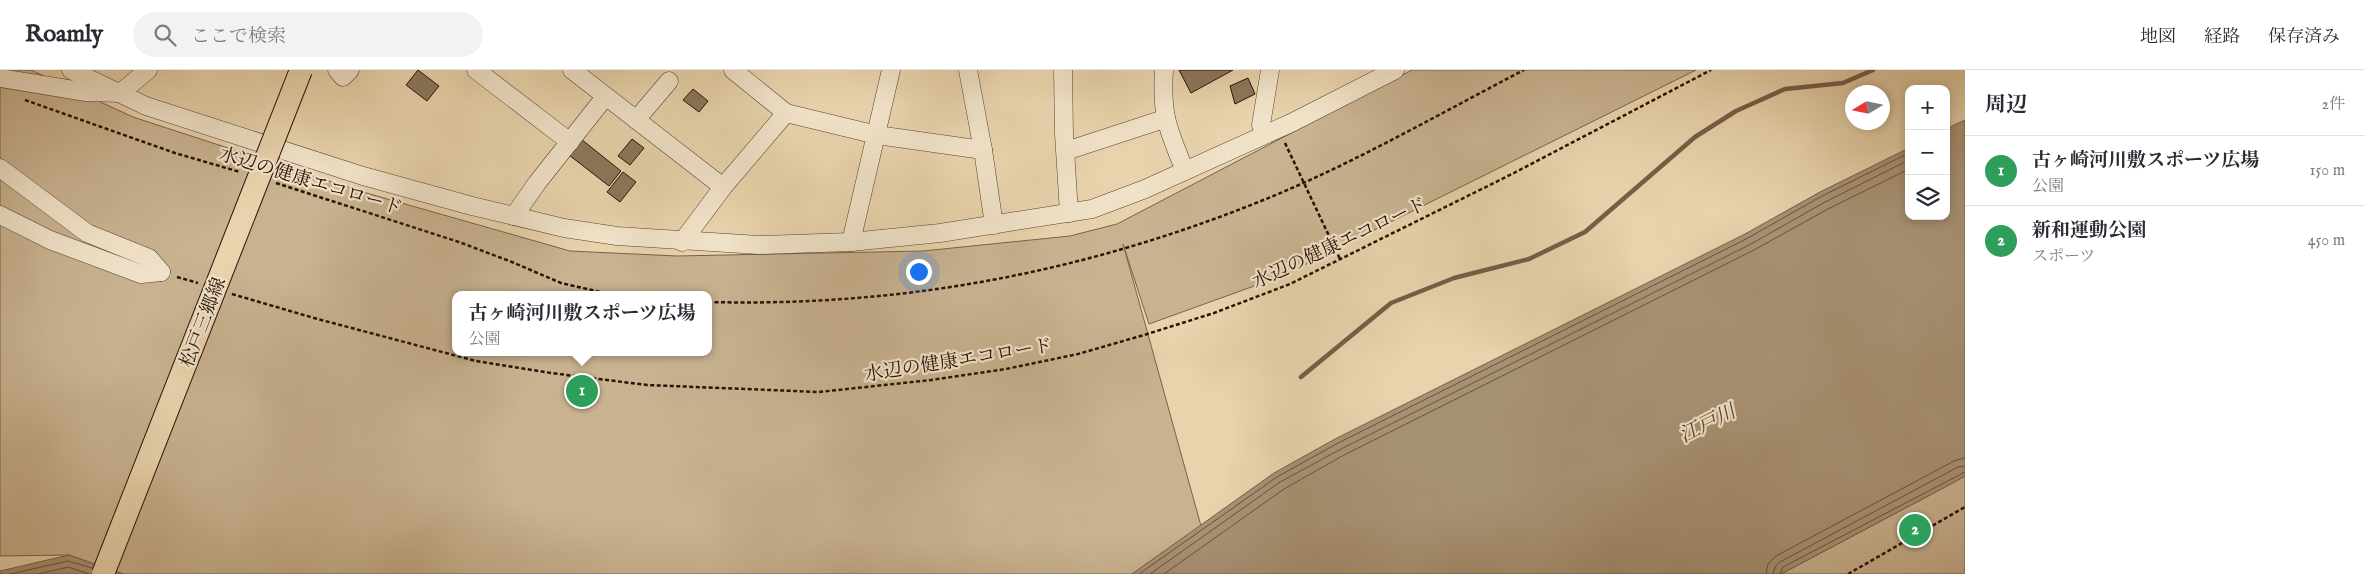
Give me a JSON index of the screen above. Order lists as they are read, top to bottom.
{
  "streets": {
    "main road": ["松戸三郷線"],
    "path": ["水辺の健康エコロード"]
  },
  "water": ["江戸川"],
  "north": "left",
  "page": {
    "header": "Roamly",
    "search": "ここで検索",
    "nav": ["地図", "経路", "保存済み"],
    "heading": ["周辺", "2件"],
    "map_buttons": ["+", "−"],
    "list": [
      {
        "mark": "1",
        "name": "古ヶ崎河川敷スポーツ広場",
        "note": "公園",
        "value": "150 m"
      },
      {
        "mark": "2",
        "name": "新和運動公園",
        "note": "スポーツ",
        "value": "450 m"
      }
    ],
    "popup": ["古ヶ崎河川敷スポーツ広場", "公園"],
    "pins": ["1", "2"]
  }
}
